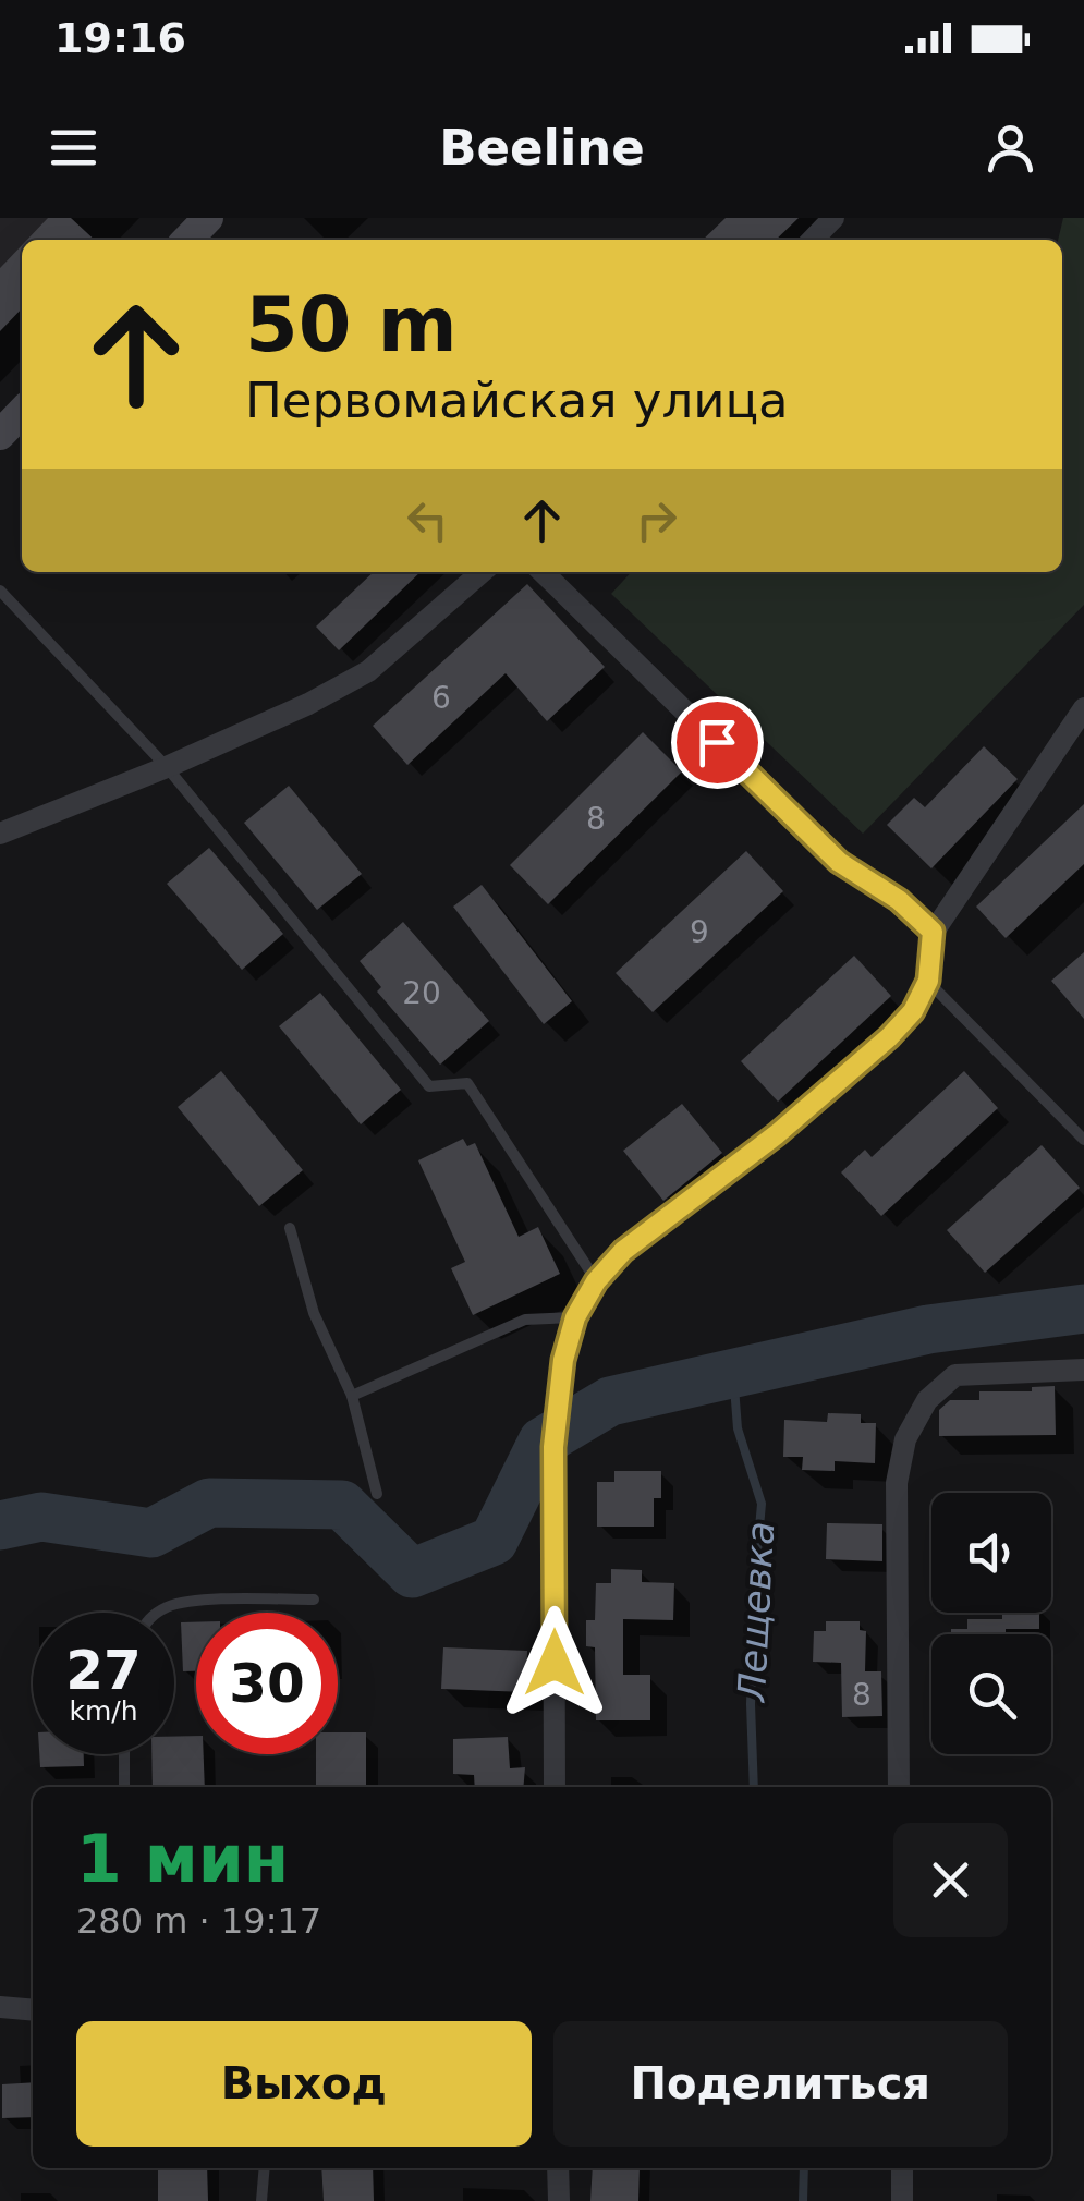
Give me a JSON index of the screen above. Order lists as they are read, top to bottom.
{
  "water": ["Лещевка"],
  "house_numbers": [
    "6",
    "8",
    "9",
    "20",
    "8"
  ],
  "page": {
    "status": "19:16",
    "header": "Beeline",
    "turn": ["50 m", "Первомайская улица"],
    "speed": "27 km/h",
    "limit": "30",
    "heading": ["1 мин", "280 m · 19:17"],
    "buttons": ["Выход", "Поделиться"]
  }
}
